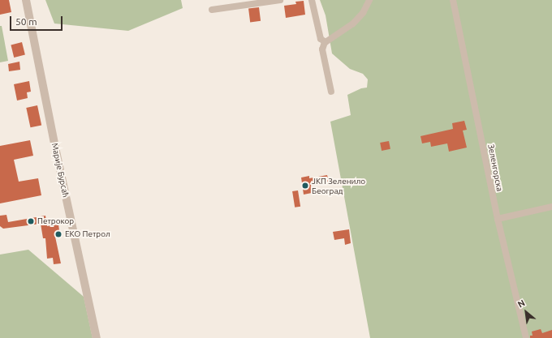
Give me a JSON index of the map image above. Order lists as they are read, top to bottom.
{
  "streets": {
    "street": ["Зеленгорска", "Марије Бурсаћ"]
  },
  "places": ["ЈКП Зеленило Београд", "Петрокор", "ЕКО Петрол"],
  "scale_bar": "50 m",
  "north": "top left"
}
